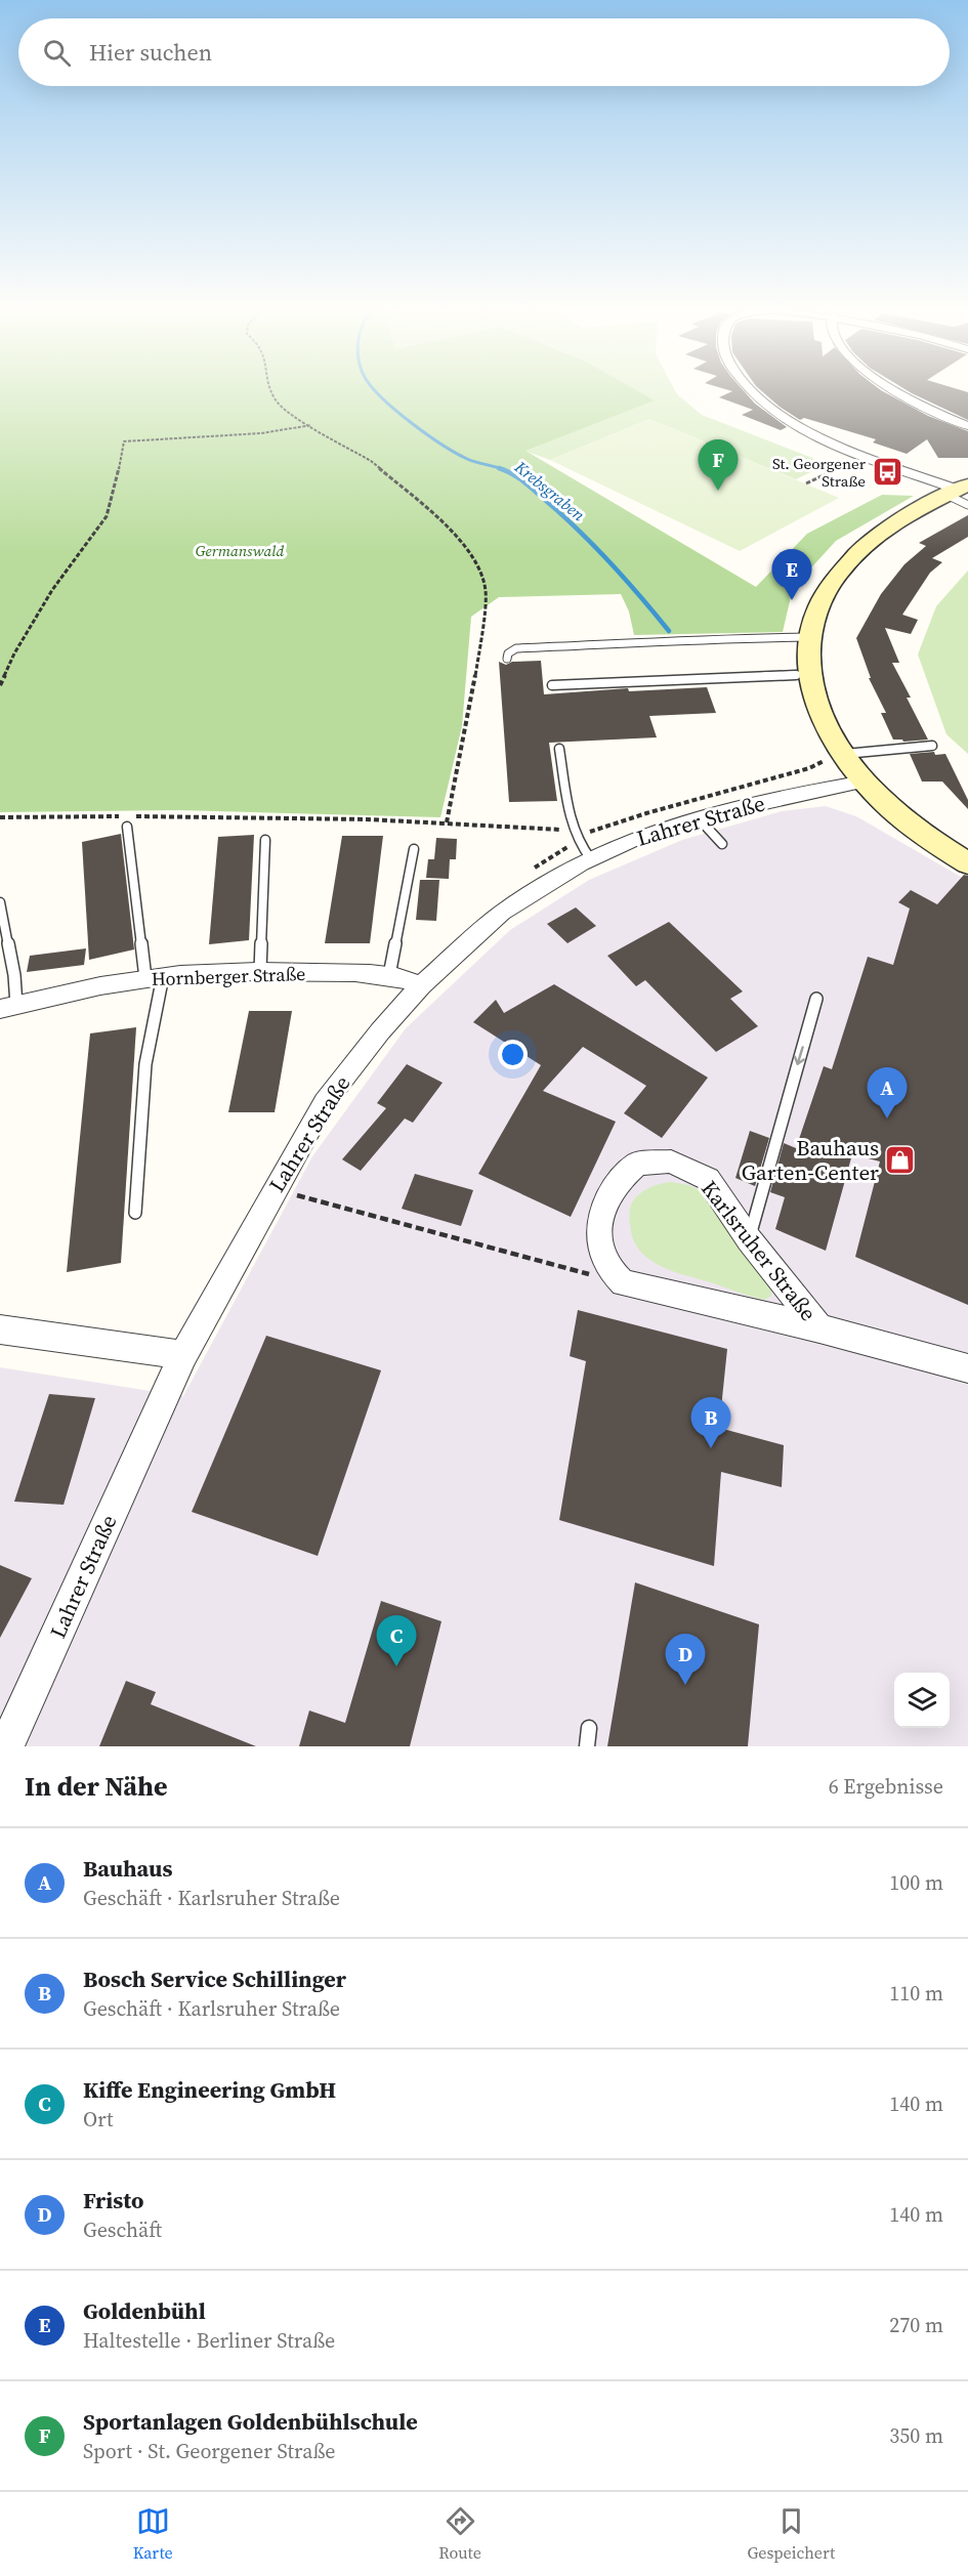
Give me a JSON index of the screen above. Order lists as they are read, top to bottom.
{
  "streets": {
    "street": ["Lahrer Straße", "Hornberger Straße", "Karlsruher Straße"]
  },
  "crossings": [
    ["Lahrer Straße", "Hornberger Straße"]
  ],
  "water": ["Krebsgraben"],
  "parks": ["Germanswald"],
  "places": {
    "bus stop": ["St. Georgener Straße"],
    "shop": ["Bauhaus Garten-Center"]
  },
  "page": {
    "search": "Hier suchen",
    "pins": [
      "F",
      "E",
      "A",
      "B",
      "C",
      "D"
    ],
    "heading": ["In der Nähe", "6 Ergebnisse"],
    "list": [
      {
        "mark": "A",
        "name": "Bauhaus",
        "note": "Geschäft · Karlsruher Straße",
        "value": "100 m"
      },
      {
        "mark": "B",
        "name": "Bosch Service Schillinger",
        "note": "Geschäft · Karlsruher Straße",
        "value": "110 m"
      },
      {
        "mark": "C",
        "name": "Kiffe Engineering GmbH",
        "note": "Ort",
        "value": "140 m"
      },
      {
        "mark": "D",
        "name": "Fristo",
        "note": "Geschäft",
        "value": "140 m"
      },
      {
        "mark": "E",
        "name": "Goldenbühl",
        "note": "Haltestelle · Berliner Straße",
        "value": "270 m"
      },
      {
        "mark": "F",
        "name": "Sportanlagen Goldenbühlschule",
        "note": "Sport · St. Georgener Straße",
        "value": "350 m"
      }
    ],
    "nav": ["Karte", "Route", "Gespeichert"]
  }
}
